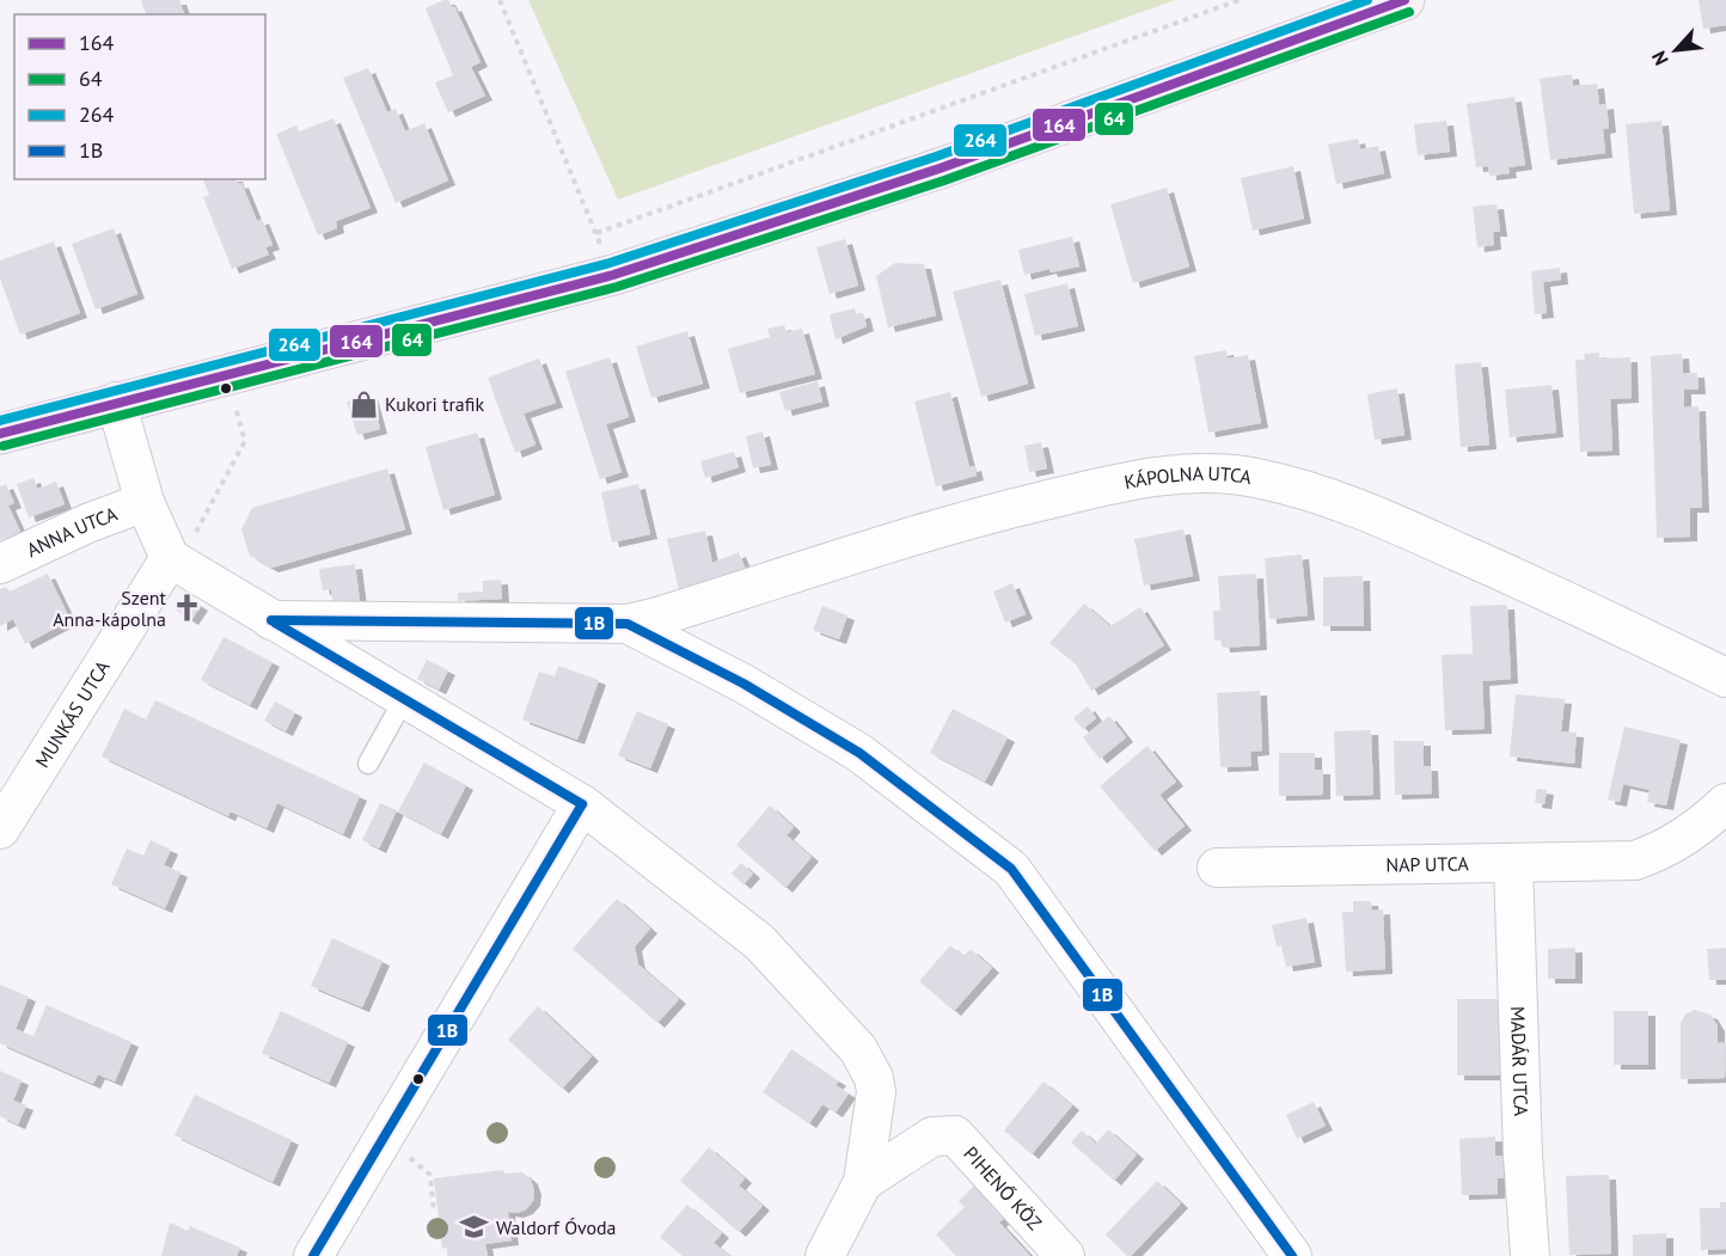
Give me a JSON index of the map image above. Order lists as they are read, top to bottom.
{
  "streets": {
    "street": [
      "KÁPOLNA UTCA",
      "ANNA UTCA",
      "MUNKÁS UTCA",
      "NAP UTCA",
      "MADÁR UTCA",
      "PIHENŐ KÖZ"
    ]
  },
  "crossings": [
    ["NAP UTCA", "MADÁR UTCA"]
  ],
  "places": {
    "shop": ["Kukori trafik"],
    "church": ["Szent Anna-kápolna"],
    "school or university": ["Waldorf Óvoda"]
  },
  "lines": [
    "transit line 164",
    "transit line 264",
    "transit line 64",
    "transit line 1B"
  ],
  "legend": [
    "164",
    "64",
    "264",
    "1B"
  ],
  "north": "bottom left"
}
